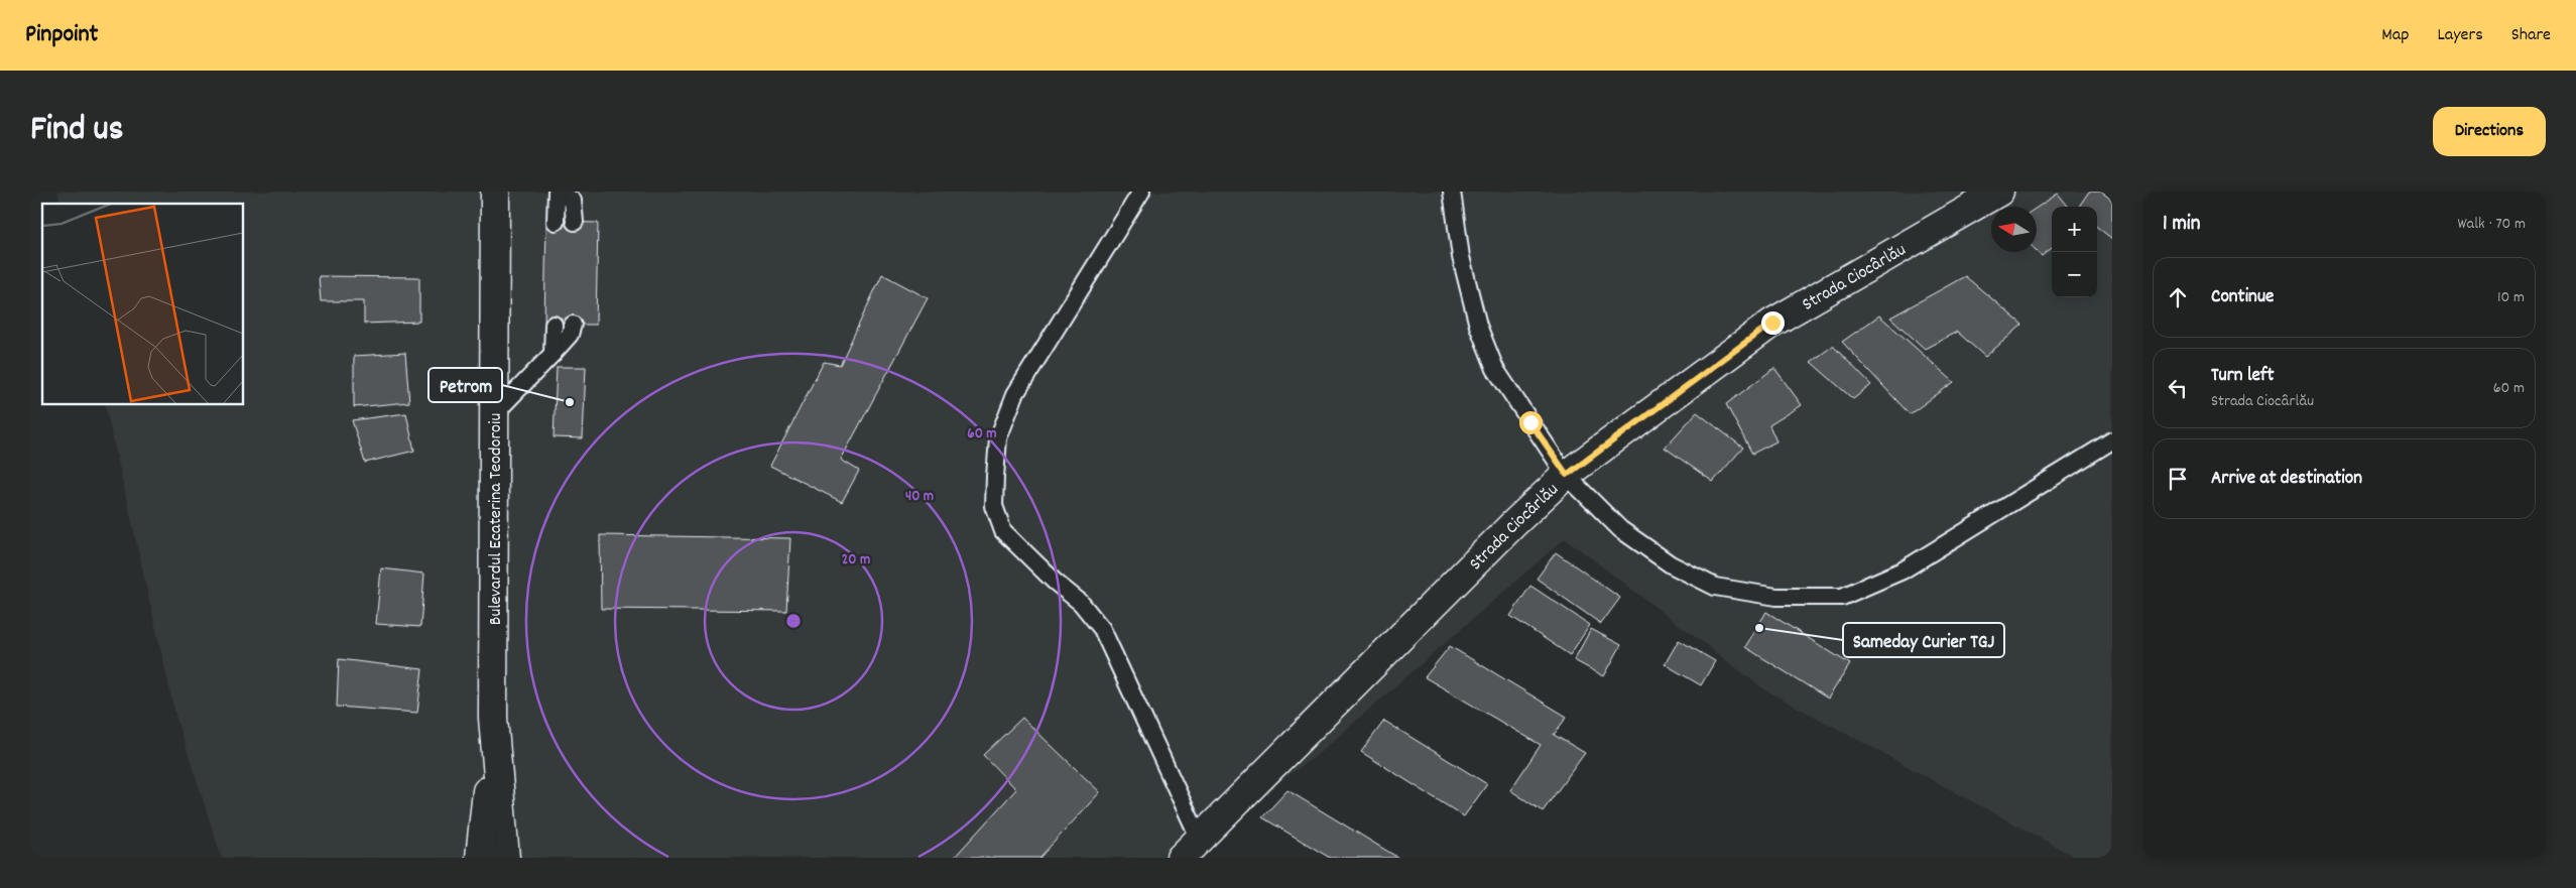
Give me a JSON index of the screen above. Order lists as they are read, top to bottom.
{
  "streets": {
    "main road": ["Strada Ciocârlău", "Bulevardul Ecaterina Teodoroiu"]
  },
  "places": ["Petrom", "Sameday Curier TGJ"],
  "north": "left",
  "page": {
    "header": "Pinpoint",
    "nav": ["Map", "Layers", "Share"],
    "title": "Find us",
    "buttons": "Directions",
    "heading": ["1 min", "Walk · 70 m"],
    "map_buttons": ["+", "−"],
    "list": [
      ["Continue", "10 m"],
      ["Turn left", "Strada Ciocârlău", "60 m"],
      "Arrive at destination"
    ]
  },
  "rings": ["60 m", "40 m", "20 m"]
}
